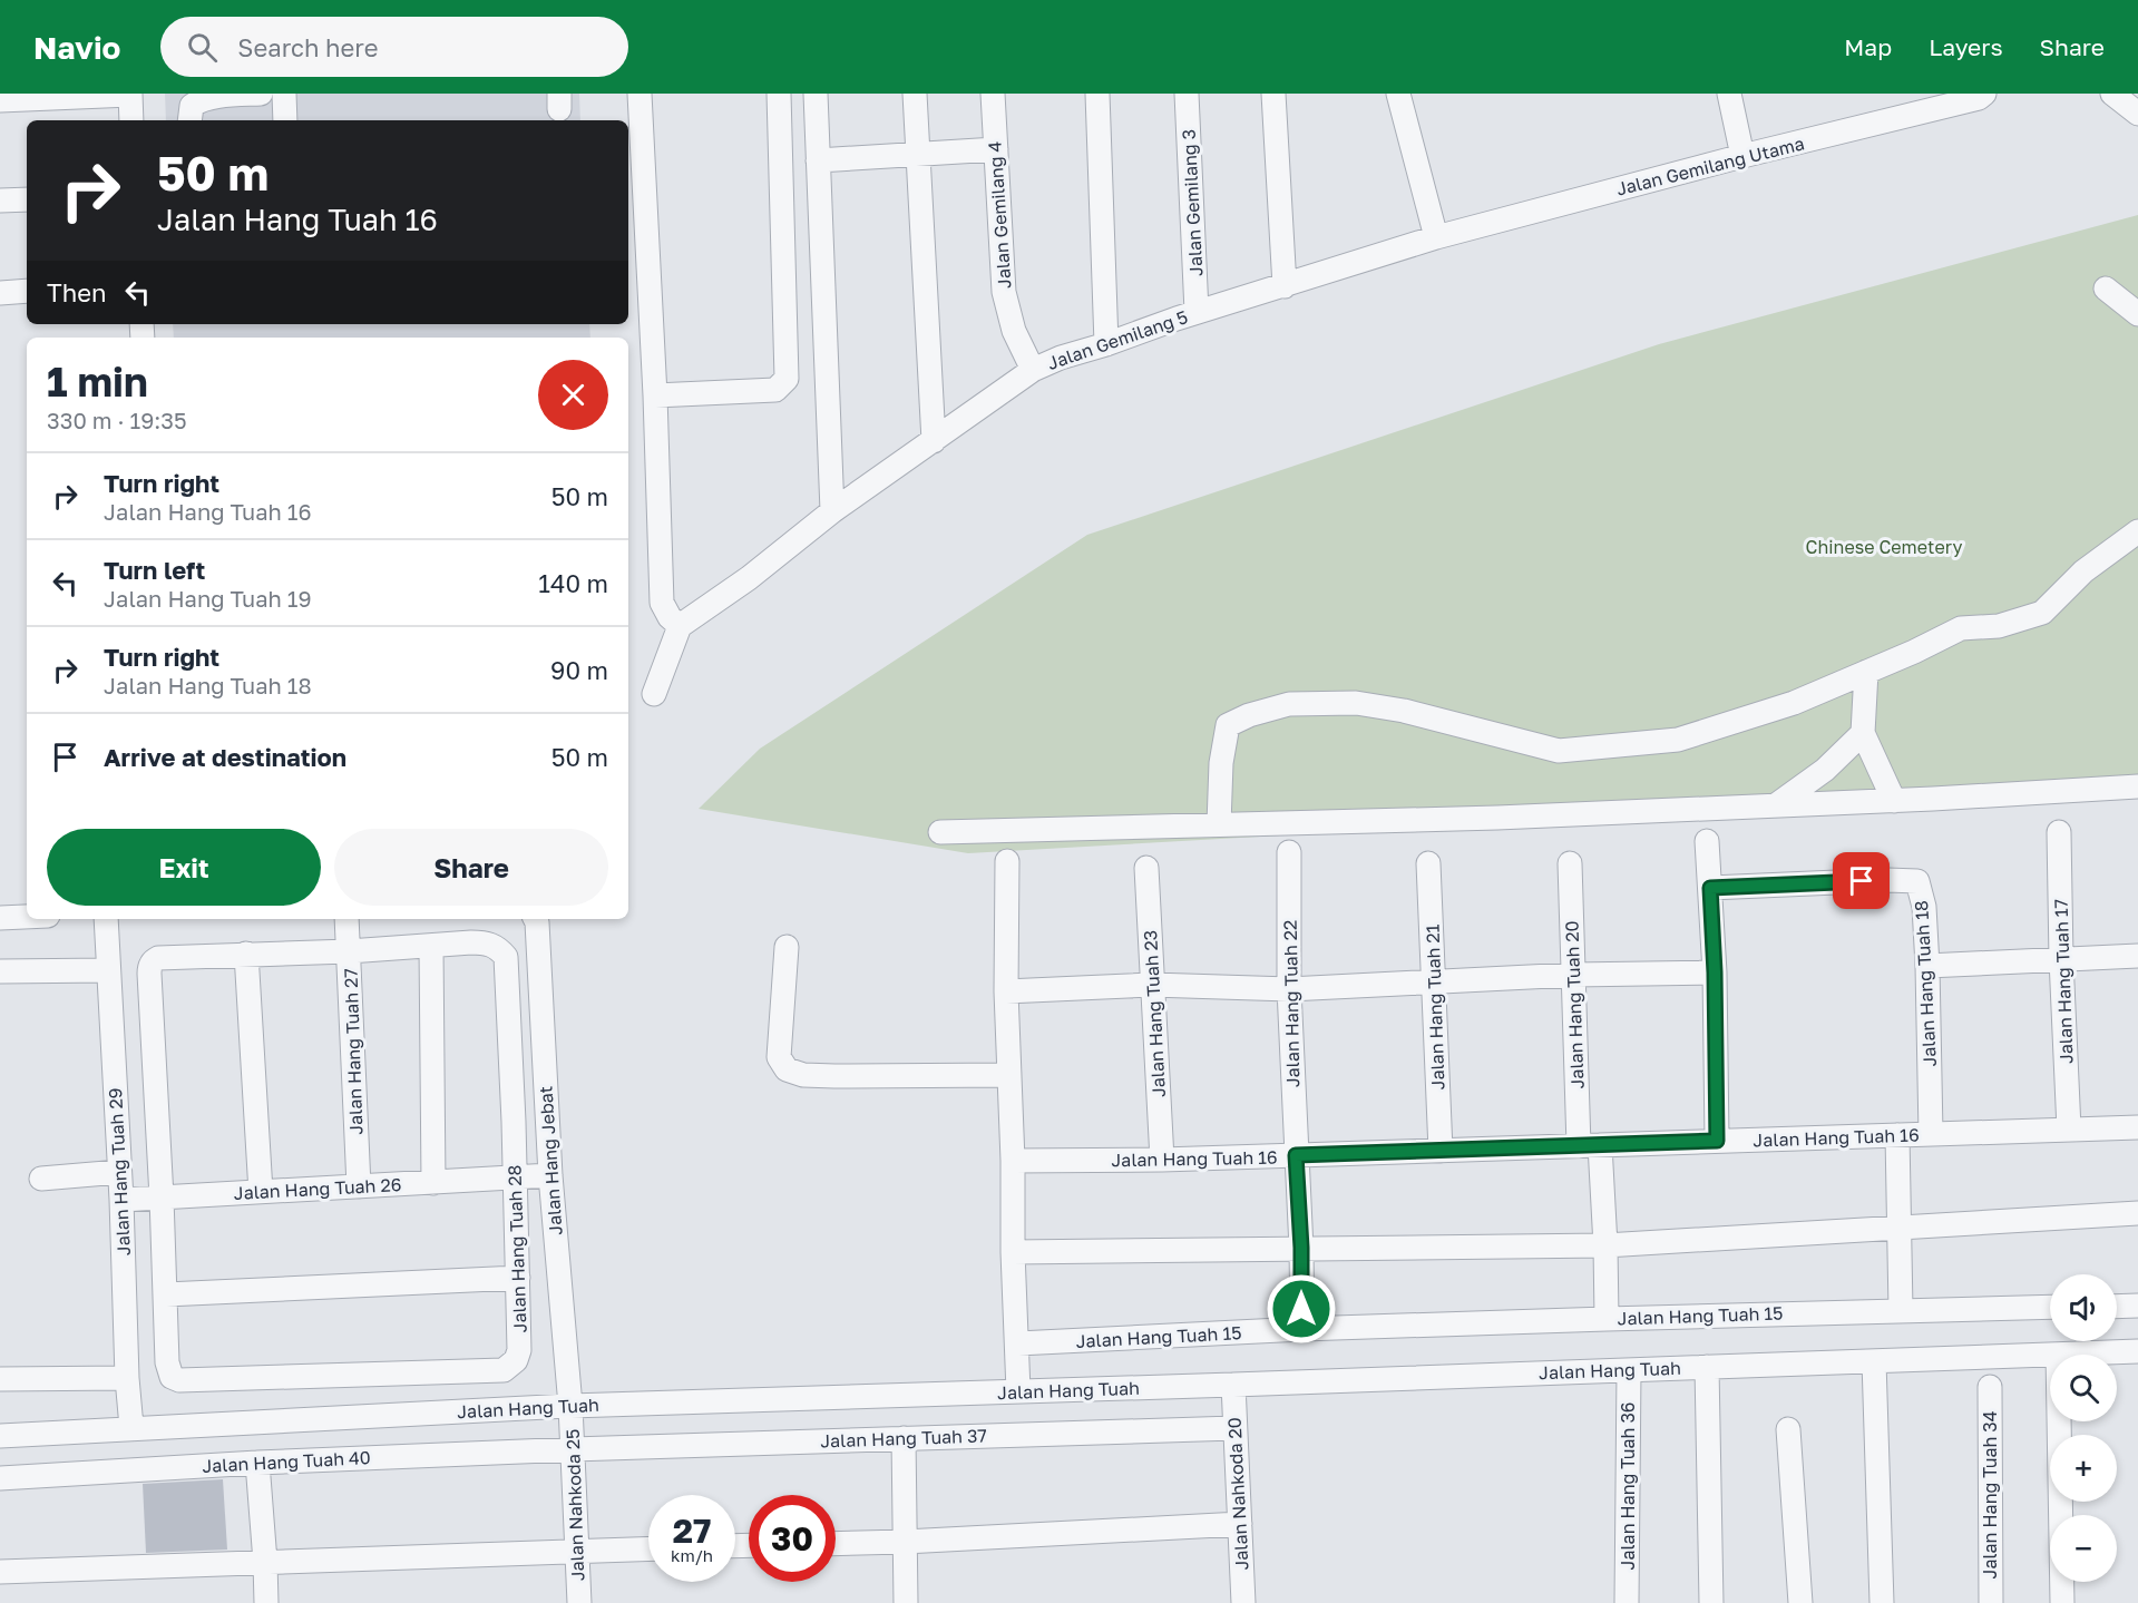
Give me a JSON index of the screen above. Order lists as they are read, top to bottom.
{
  "streets": {
    "street": [
      "Jalan Gemilang Utama",
      "Jalan Gemilang 3",
      "Jalan Gemilang 4",
      "Jalan Gemilang 5",
      "Jalan Hang Tuah 17",
      "Jalan Hang Tuah 18",
      "Jalan Hang Tuah 22",
      "Jalan Hang Tuah 20",
      "Jalan Hang Tuah 21",
      "Jalan Hang Tuah 23",
      "Jalan Hang Tuah 27",
      "Jalan Hang Tuah 16",
      "Jalan Hang Jebat",
      "Jalan Hang Tuah 29",
      "Jalan Hang Tuah 26",
      "Jalan Hang Tuah 28",
      "Jalan Hang Tuah 15",
      "Jalan Hang Tuah",
      "Jalan Hang Tuah 37",
      "Jalan Hang Tuah 40",
      "Jalan Hang Tuah 36",
      "Jalan Nahkoda 20",
      "Jalan Hang Tuah 34",
      "Jalan Nahkoda 25"
    ]
  },
  "crossings": [
    ["Jalan Gemilang Utama", "Jalan Gemilang 5"],
    ["Jalan Gemilang 3", "Jalan Gemilang 5"],
    ["Jalan Gemilang 4", "Jalan Gemilang 5"],
    ["Jalan Hang Tuah 17", "Jalan Hang Tuah 16"],
    ["Jalan Hang Tuah 18", "Jalan Hang Tuah 16"],
    ["Jalan Hang Tuah 22", "Jalan Hang Tuah 16"],
    ["Jalan Hang Tuah 22", "Jalan Hang Tuah 15"],
    ["Jalan Hang Tuah 20", "Jalan Hang Tuah 16"],
    ["Jalan Hang Tuah 20", "Jalan Hang Tuah 15"],
    ["Jalan Hang Tuah 21", "Jalan Hang Tuah 16"],
    ["Jalan Hang Tuah 23", "Jalan Hang Tuah 16"],
    ["Jalan Hang Tuah 27", "Jalan Hang Tuah 26"],
    ["Jalan Hang Tuah 27", "Jalan Hang Tuah 28"],
    ["Jalan Hang Jebat", "Jalan Hang Tuah 26"],
    ["Jalan Hang Jebat", "Jalan Hang Tuah"],
    ["Jalan Hang Jebat", "Jalan Nahkoda 25"],
    ["Jalan Hang Tuah 29", "Jalan Hang Tuah 26"],
    ["Jalan Hang Tuah 29", "Jalan Hang Tuah"],
    ["Jalan Hang Tuah 26", "Jalan Hang Tuah 28"],
    ["Jalan Hang Tuah", "Jalan Hang Tuah 36"],
    ["Jalan Hang Tuah", "Jalan Nahkoda 20"],
    ["Jalan Hang Tuah", "Jalan Nahkoda 25"],
    ["Jalan Hang Tuah 37", "Jalan Hang Tuah 40"],
    ["Jalan Hang Tuah 37", "Jalan Nahkoda 20"],
    ["Jalan Hang Tuah 37", "Jalan Nahkoda 25"],
    ["Jalan Hang Tuah 40", "Jalan Nahkoda 25"]
  ],
  "parks": ["Chinese Cemetery"],
  "page": {
    "header": "Navio",
    "search": "Search here",
    "nav": ["Map", "Layers", "Share"],
    "turn": ["50 m", "Jalan Hang Tuah 16"],
    "then": "Then",
    "heading": ["1 min", "330 m · 19:35"],
    "list": [
      {
        "name": "Turn right",
        "note": "Jalan Hang Tuah 16",
        "value": "50 m"
      },
      {
        "name": "Turn left",
        "note": "Jalan Hang Tuah 19",
        "value": "140 m"
      },
      {
        "name": "Turn right",
        "note": "Jalan Hang Tuah 18",
        "value": "90 m"
      },
      {
        "name": "Arrive at destination",
        "value": "50 m"
      }
    ],
    "buttons": ["Exit", "Share"],
    "map_buttons": ["+", "−"],
    "speed": "27 km/h",
    "limit": "30"
  }
}
